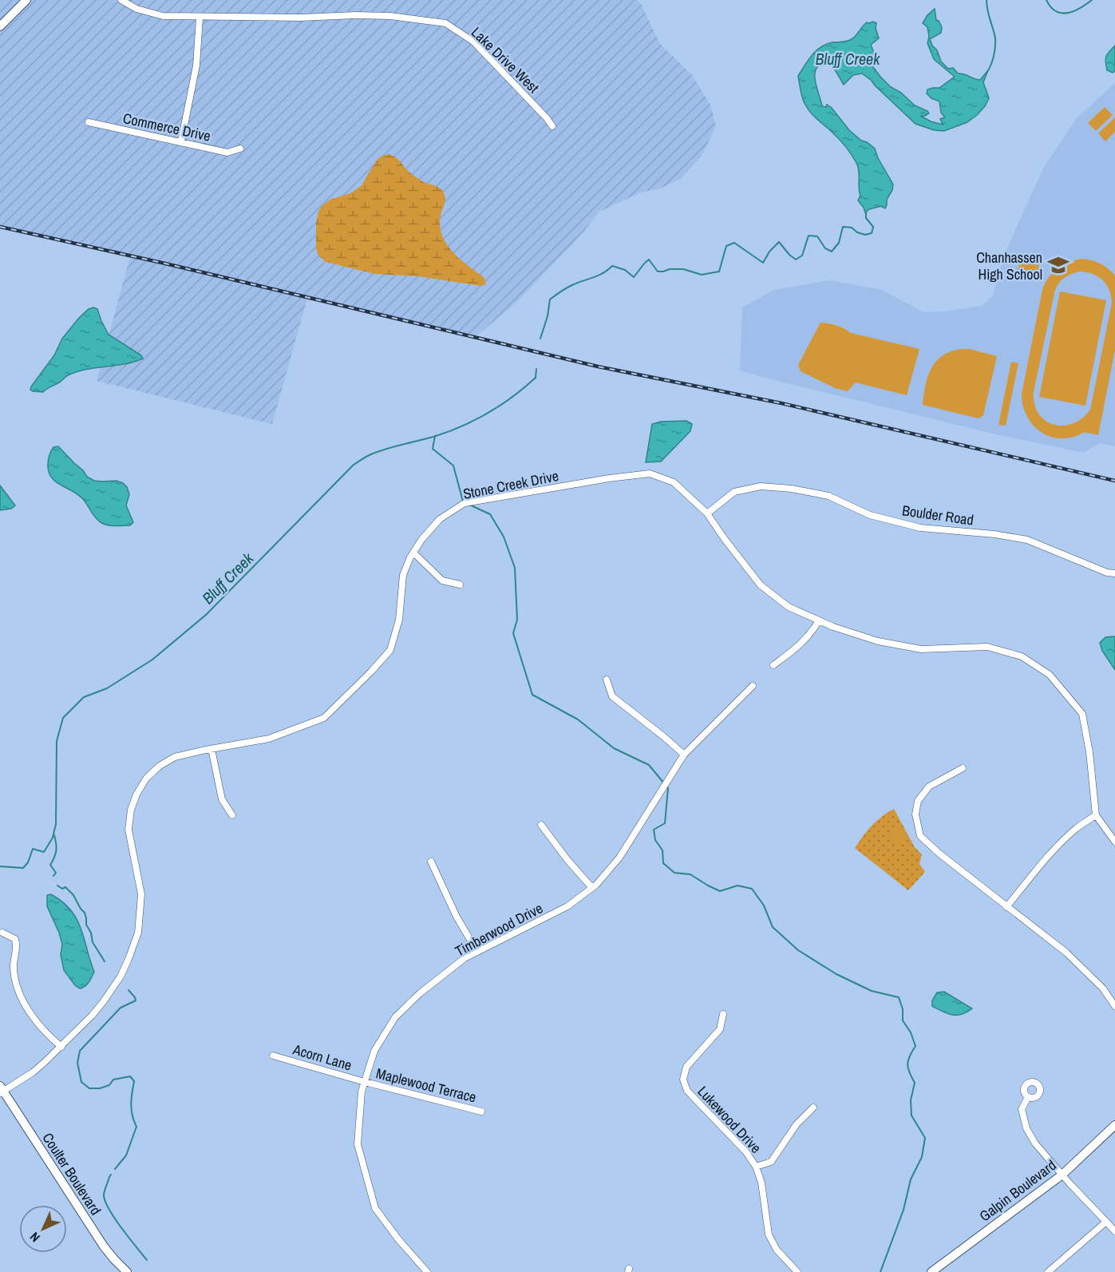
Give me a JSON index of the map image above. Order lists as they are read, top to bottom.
{
  "streets": {
    "street": [
      "Lake Drive West",
      "Commerce Drive",
      "Stone Creek Drive",
      "Boulder Road",
      "Timberwood Drive",
      "Acorn Lane",
      "Maplewood Terrace",
      "Lukewood Drive",
      "Coulter Boulevard",
      "Galpin Boulevard"
    ]
  },
  "crossings": [
    ["Stone Creek Drive", "Boulder Road"],
    ["Stone Creek Drive", "Coulter Boulevard"],
    ["Timberwood Drive", "Acorn Lane"],
    ["Timberwood Drive", "Maplewood Terrace"],
    ["Acorn Lane", "Maplewood Terrace"]
  ],
  "water": ["Bluff Creek"],
  "places": {
    "school or university": ["Chanhassen High School"]
  },
  "north": "bottom left"
}
